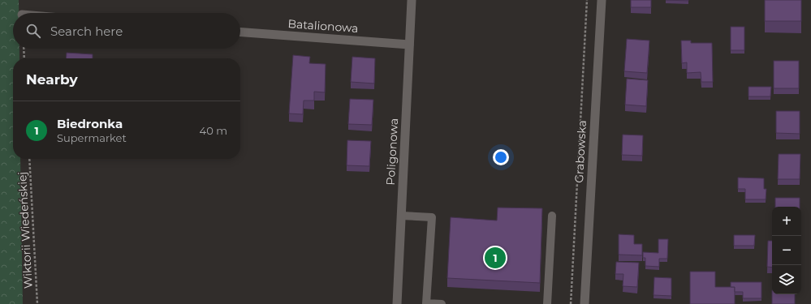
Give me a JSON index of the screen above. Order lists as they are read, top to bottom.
{
  "streets": {
    "street": ["Batalionowa", "Poligonowa", "Grabowska"],
    "path": ["Wiktorii Wiedeńskiej"]
  },
  "crossings": [
    ["Batalionowa", "Poligonowa"]
  ],
  "page": {
    "search": "Search here",
    "heading": "Nearby",
    "list": [
      {
        "mark": "1",
        "name": "Biedronka",
        "note": "Supermarket",
        "value": "40 m"
      }
    ],
    "map_buttons": ["+", "−"],
    "pins": "1"
  }
}
